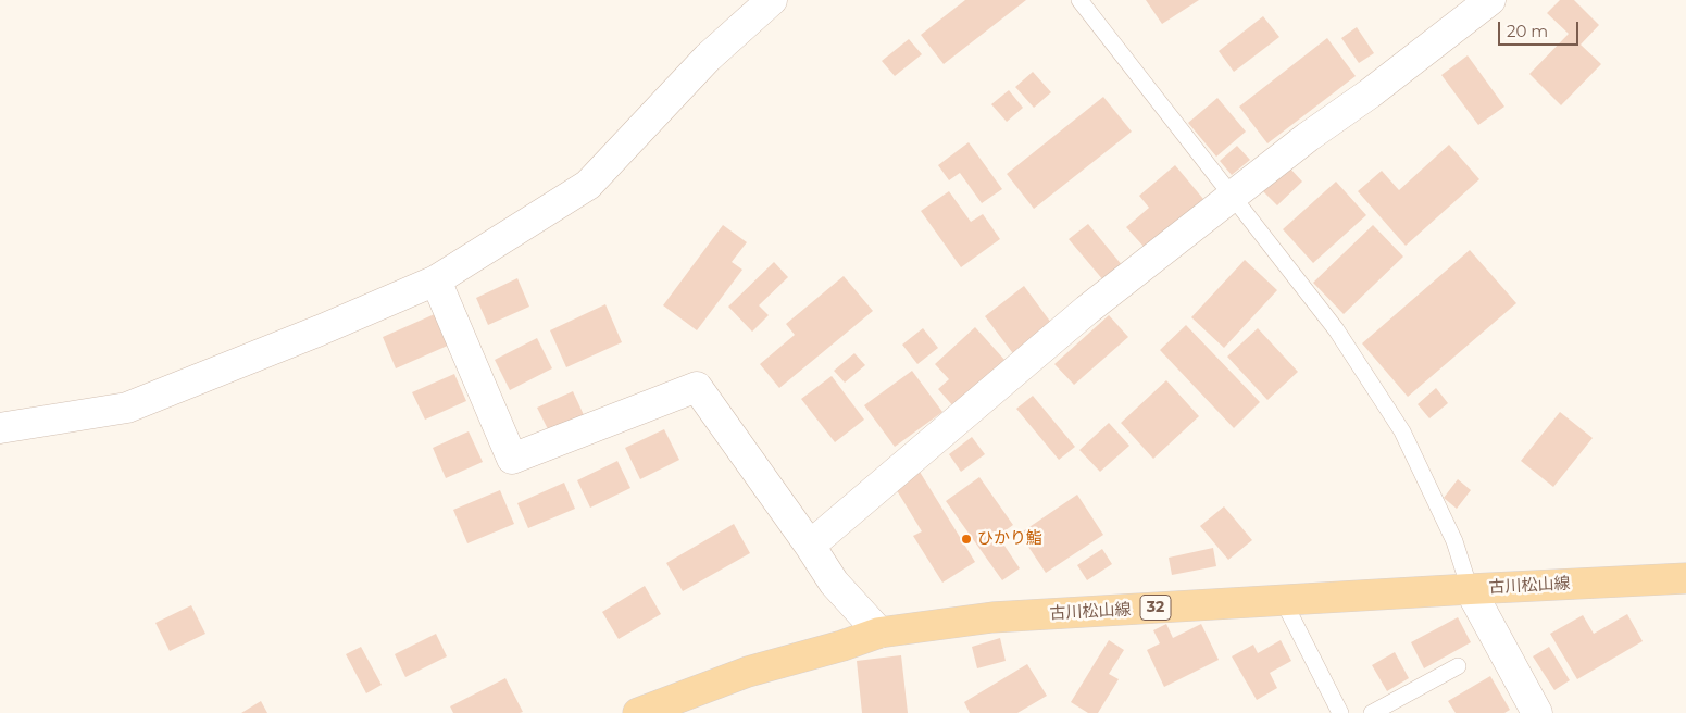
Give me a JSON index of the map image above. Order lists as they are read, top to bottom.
{
  "streets": {
    "main road": ["古川松山線", "32"]
  },
  "places": ["ひかり鮨"],
  "scale_bar": "20 m"
}
